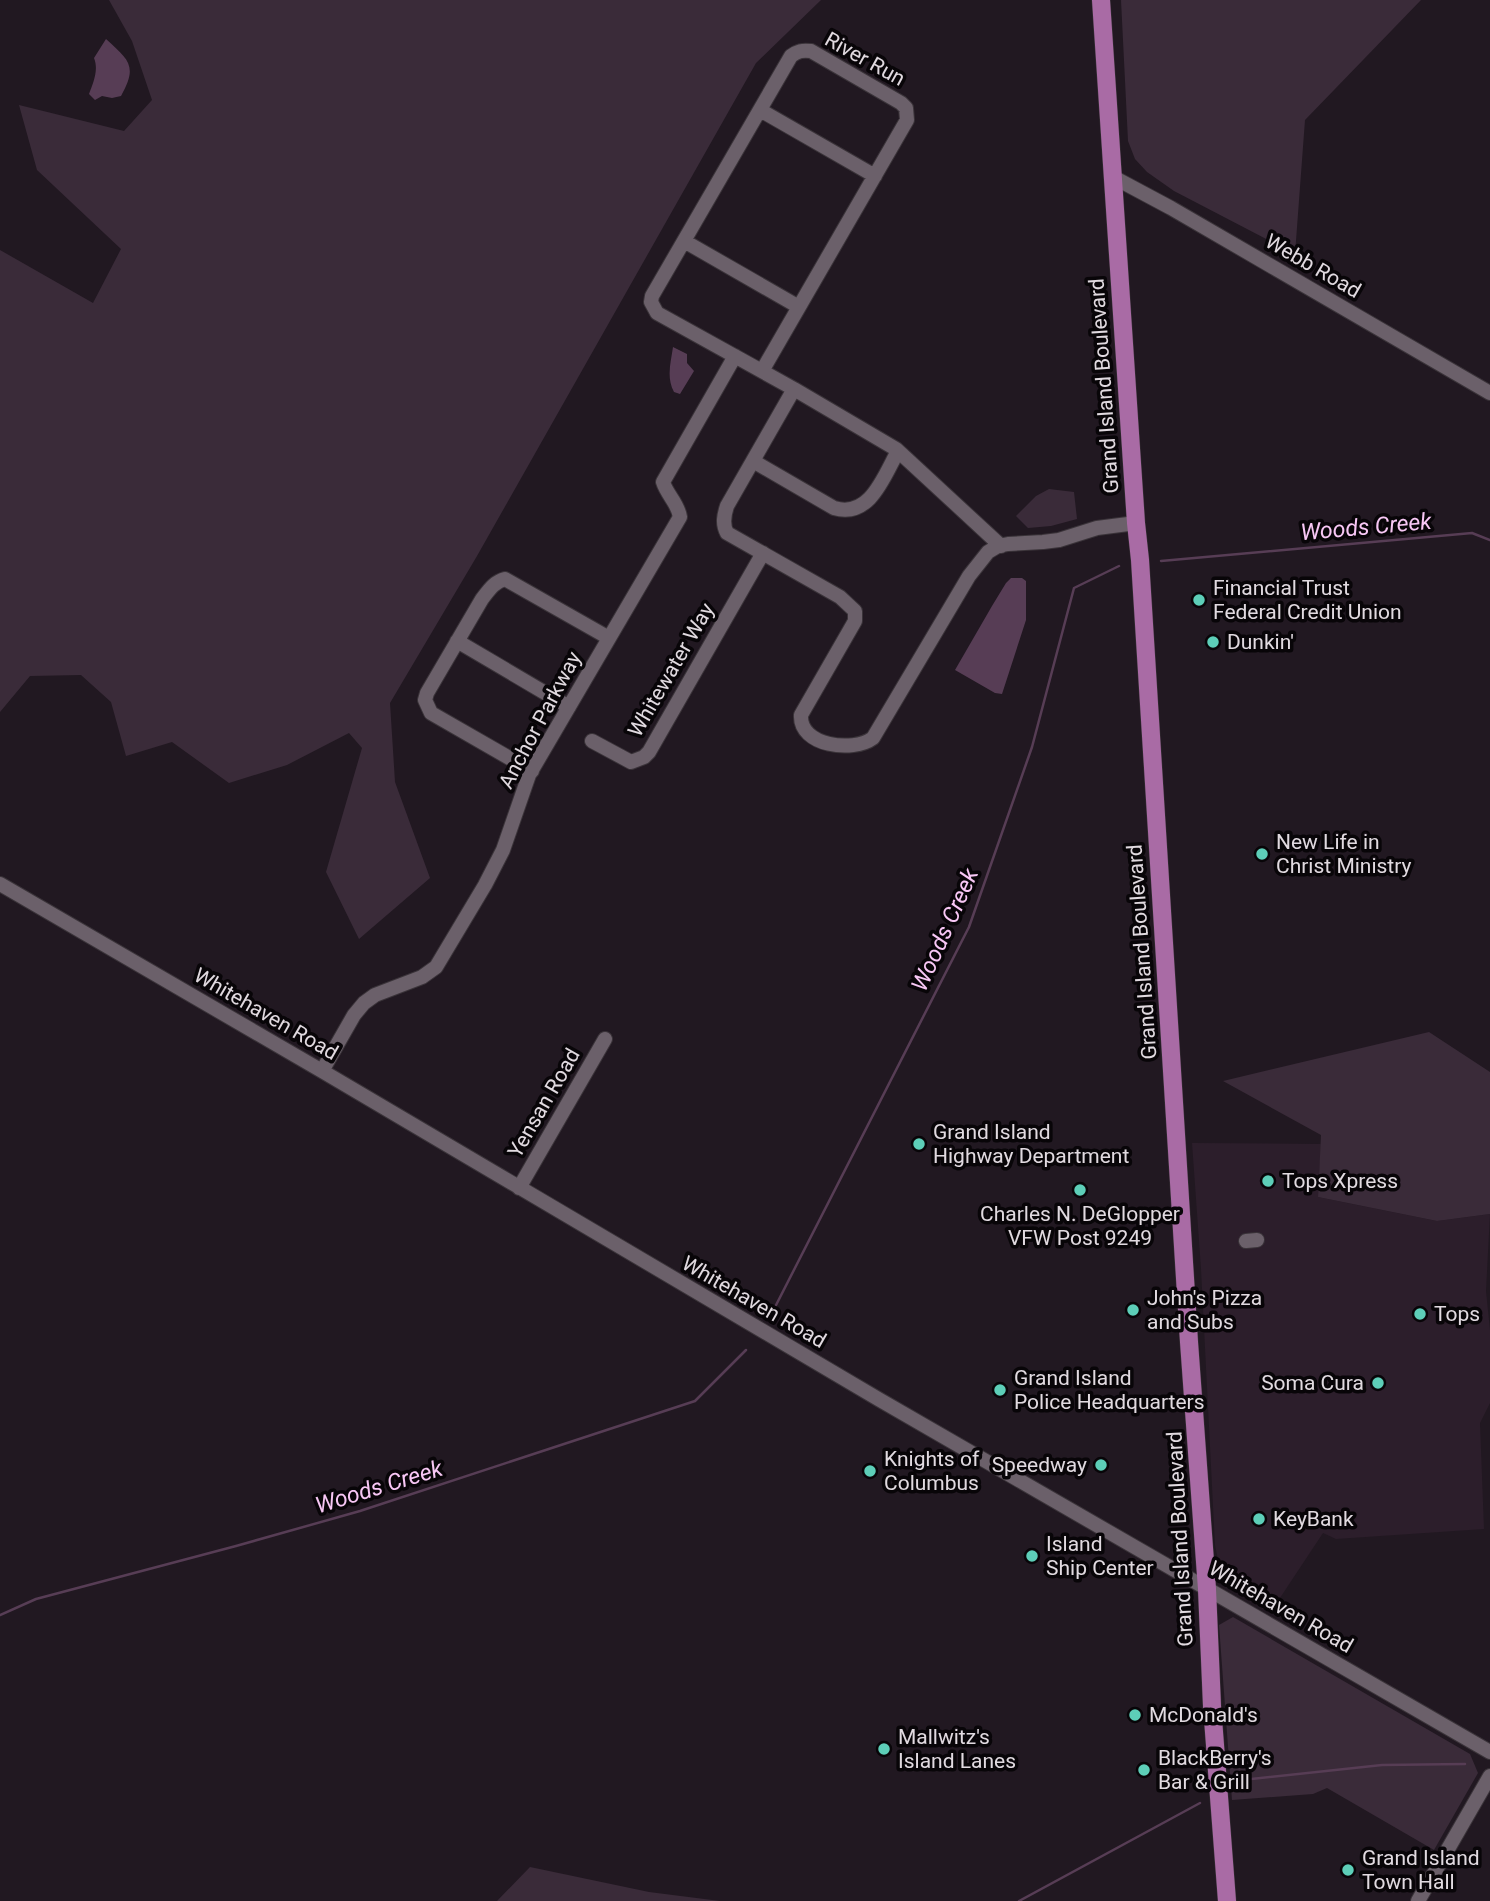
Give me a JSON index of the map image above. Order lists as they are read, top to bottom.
{
  "streets": {
    "main road": ["Grand Island Boulevard"],
    "street": [
      "River Run",
      "Webb Road",
      "Whitewater Way",
      "Anchor Parkway",
      "Whitehaven Road",
      "Yensan Road"
    ]
  },
  "crossings": [
    ["River Run", "Anchor Parkway"],
    ["Webb Road", "Grand Island Boulevard"],
    ["Grand Island Boulevard", "Whitehaven Road"],
    ["Anchor Parkway", "Whitehaven Road"],
    ["Whitehaven Road", "Yensan Road"]
  ],
  "water": ["Woods Creek"],
  "places": [
    "Financial Trust Federal Credit Union",
    "Dunkin'",
    "New Life in Christ Ministry",
    "Grand Island Highway Department",
    "Tops Xpress",
    "Charles N. DeGlopper VFW Post 9249",
    "John's Pizza and Subs",
    "Tops",
    "Soma Cura",
    "Grand Island Police Headquarters",
    "Speedway",
    "Knights of Columbus",
    "KeyBank",
    "Island Ship Center",
    "McDonald's",
    "Mallwitz's Island Lanes",
    "BlackBerry's Bar & Grill",
    "Grand Island Town Hall"
  ]
}
